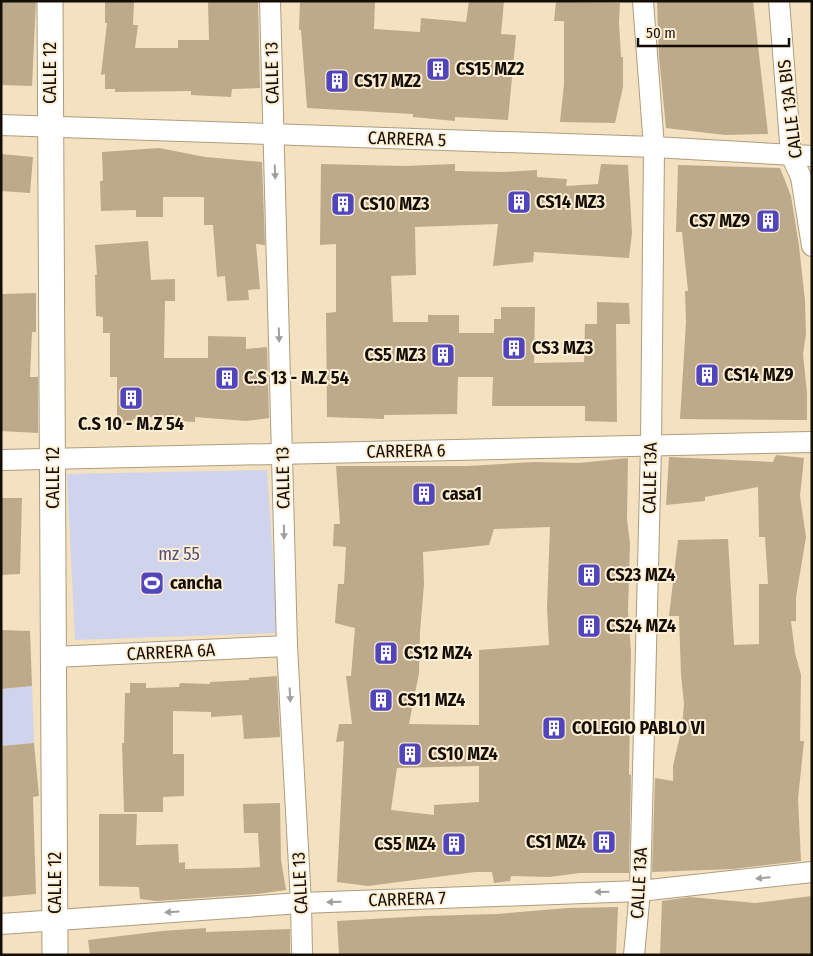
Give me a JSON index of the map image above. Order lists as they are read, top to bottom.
{
  "streets": {
    "street": [
      "CALLE 12",
      "CALLE 13",
      "CALLE 13A BIS",
      "CARRERA 5",
      "CARRERA 6",
      "CALLE 13A",
      "CARRERA 6A",
      "CARRERA 7"
    ]
  },
  "crossings": [
    ["CALLE 12", "CARRERA 5"],
    ["CALLE 12", "CARRERA 6"],
    ["CALLE 12", "CARRERA 6A"],
    ["CALLE 12", "CARRERA 7"],
    ["CALLE 13", "CARRERA 5"],
    ["CALLE 13", "CARRERA 6"],
    ["CALLE 13", "CARRERA 6A"],
    ["CALLE 13", "CARRERA 7"],
    ["CALLE 13A BIS", "CARRERA 5"],
    ["CARRERA 5", "CALLE 13A"],
    ["CARRERA 6", "CALLE 13A"],
    ["CALLE 13A", "CARRERA 7"]
  ],
  "one_way": ["CALLE 13", "CARRERA 7"],
  "parks": ["mz 55"],
  "places": {
    "building": [
      "CS15 MZ2",
      "CS17 MZ2",
      "CS14 MZ3",
      "CS10 MZ3",
      "CS7 MZ9",
      "CS3 MZ3",
      "CS5 MZ3",
      "CS14 MZ9",
      "C.S 13 - M.Z 54",
      "C.S 10 - M.Z 54",
      "casa1",
      "CS23 MZ4",
      "CS24 MZ4",
      "CS12 MZ4",
      "CS11 MZ4",
      "COLEGIO PABLO VI",
      "CS10 MZ4",
      "CS1 MZ4",
      "CS5 MZ4"
    ],
    "sports": ["cancha"]
  },
  "scale_bar": "50 m"
}
